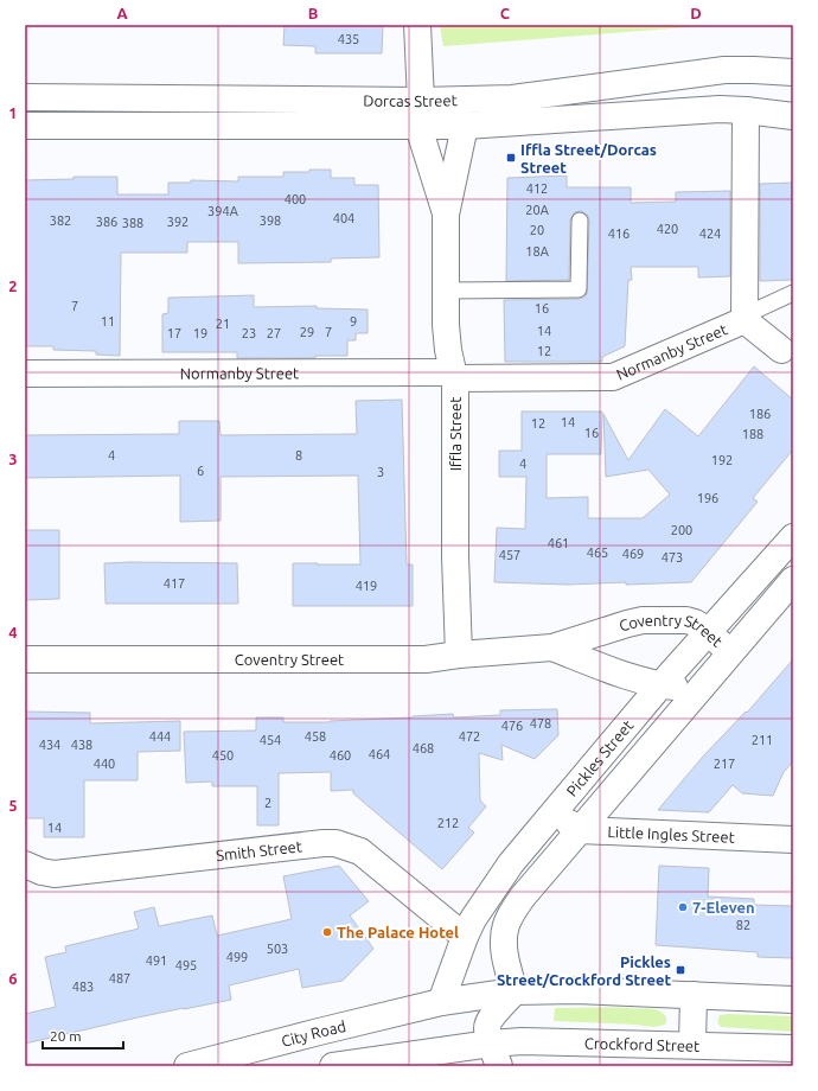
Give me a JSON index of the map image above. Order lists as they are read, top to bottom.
{
  "streets": {
    "street": [
      "Dorcas Street",
      "Normanby Street",
      "Iffla Street",
      "Coventry Street",
      "Pickles Street",
      "Little Ingles Street",
      "Smith Street",
      "City Road",
      "Crockford Street"
    ]
  },
  "crossings": [
    ["Dorcas Street", "Normanby Street"],
    ["Dorcas Street", "Iffla Street"],
    ["Normanby Street", "Iffla Street"],
    ["Iffla Street", "Coventry Street"],
    ["Coventry Street", "Pickles Street"],
    ["Pickles Street", "Little Ingles Street"],
    ["Pickles Street", "Smith Street"],
    ["Pickles Street", "City Road"]
  ],
  "places": {
    "transit": ["Iffla Street/Dorcas Street", "Pickles Street/Crockford Street"],
    "other": ["7-Eleven", "The Palace Hotel"]
  },
  "house_numbers": [
    "435",
    "412",
    "400",
    "20A",
    "394A",
    "404",
    "382",
    "398",
    "386",
    "392",
    "388",
    "420",
    "20",
    "416",
    "424",
    "18A",
    "7",
    "16",
    "11",
    "9",
    "21",
    "14",
    "29",
    "7",
    "17",
    "19",
    "23",
    "27",
    "12",
    "186",
    "14",
    "12",
    "16",
    "188",
    "4",
    "8",
    "192",
    "4",
    "6",
    "3",
    "196",
    "200",
    "461",
    "465",
    "469",
    "457",
    "473",
    "417",
    "419",
    "478",
    "476",
    "444",
    "458",
    "472",
    "454",
    "211",
    "434",
    "438",
    "468",
    "464",
    "450",
    "460",
    "440",
    "217",
    "2",
    "212",
    "14",
    "82",
    "503",
    "499",
    "491",
    "495",
    "487",
    "483"
  ],
  "scale_bar": "20 m",
  "grid": {
    "columns": [
      "A",
      "B",
      "C",
      "D"
    ],
    "rows": [
      "1",
      "2",
      "3",
      "4",
      "5",
      "6"
    ]
  }
}
